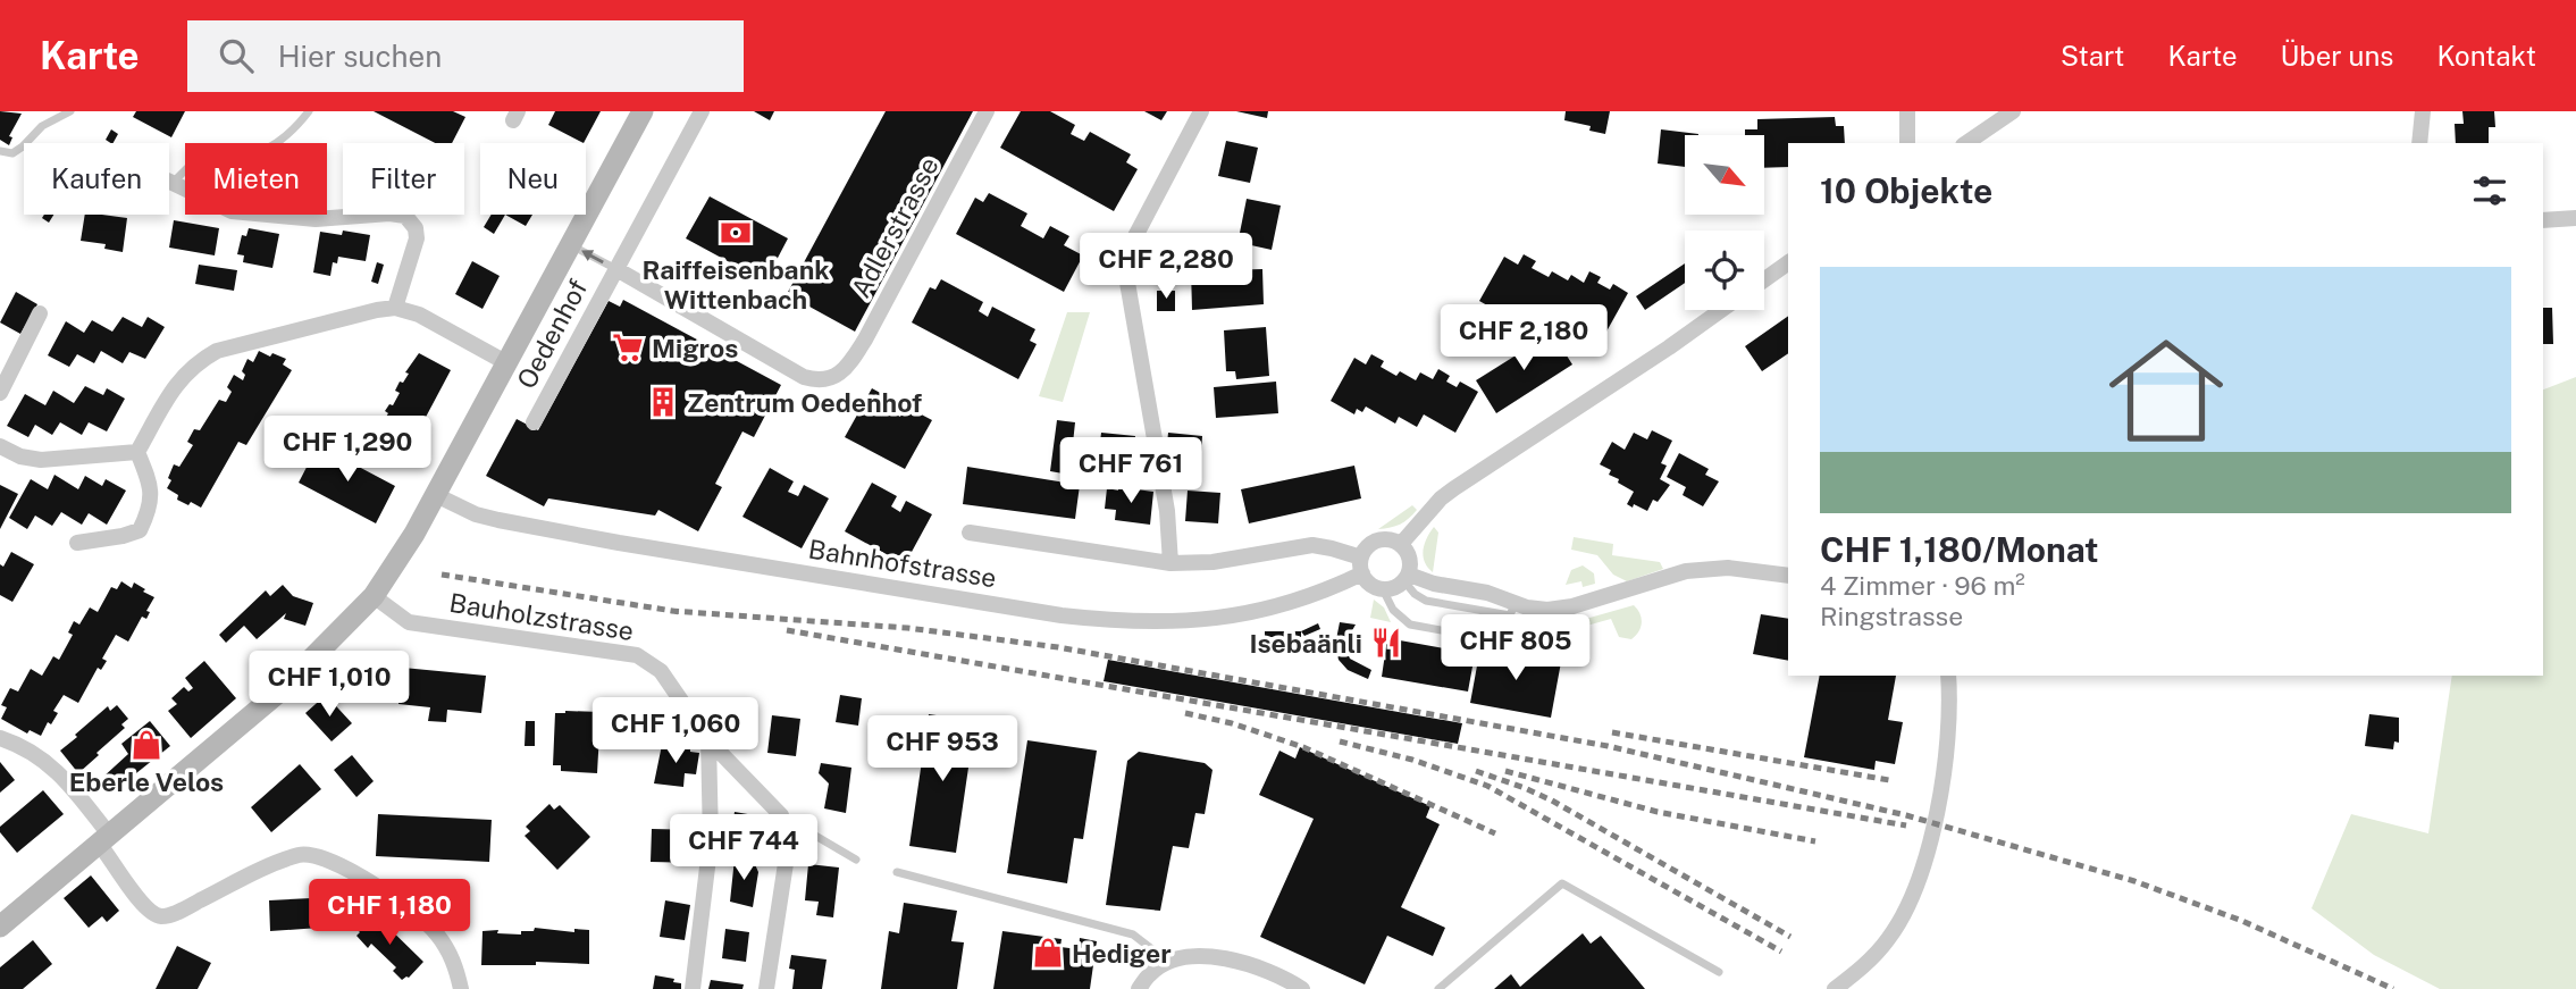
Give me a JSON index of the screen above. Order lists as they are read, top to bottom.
{
  "streets": {
    "street": [
      "Adlerstrasse",
      "Oedenhof",
      "Bahnhofstrasse",
      "Bauholzstrasse"
    ]
  },
  "crossings": [
    ["Adlerstrasse", "Oedenhof"]
  ],
  "places": {
    "bank": ["Raiffeisenbank Wittenbach"],
    "supermarket": ["Migros"],
    "building": ["Zentrum Oedenhof"],
    "restaurant": ["Isebaänli"],
    "shop": ["Eberle Velos", "Hediger"]
  },
  "north": "bottom right",
  "page": {
    "header": "Karte",
    "search": "Hier suchen",
    "nav": [
      "Start",
      "Karte",
      "Über uns",
      "Kontakt"
    ],
    "chip": [
      "Kaufen",
      "Mieten",
      "Filter",
      "Neu"
    ],
    "heading": "10 Objekte",
    "price": [
      "CHF 2,280",
      "CHF 2,180",
      "CHF 1,290",
      "CHF 761",
      "CHF 805",
      "CHF 1,010",
      "CHF 1,060",
      "CHF 953",
      "CHF 744",
      "CHF 1,180"
    ],
    "list": [
      {
        "name": "CHF 1,180/Monat",
        "note": "4 Zimmer · 96 m² · Ringstrasse"
      }
    ]
  }
}
